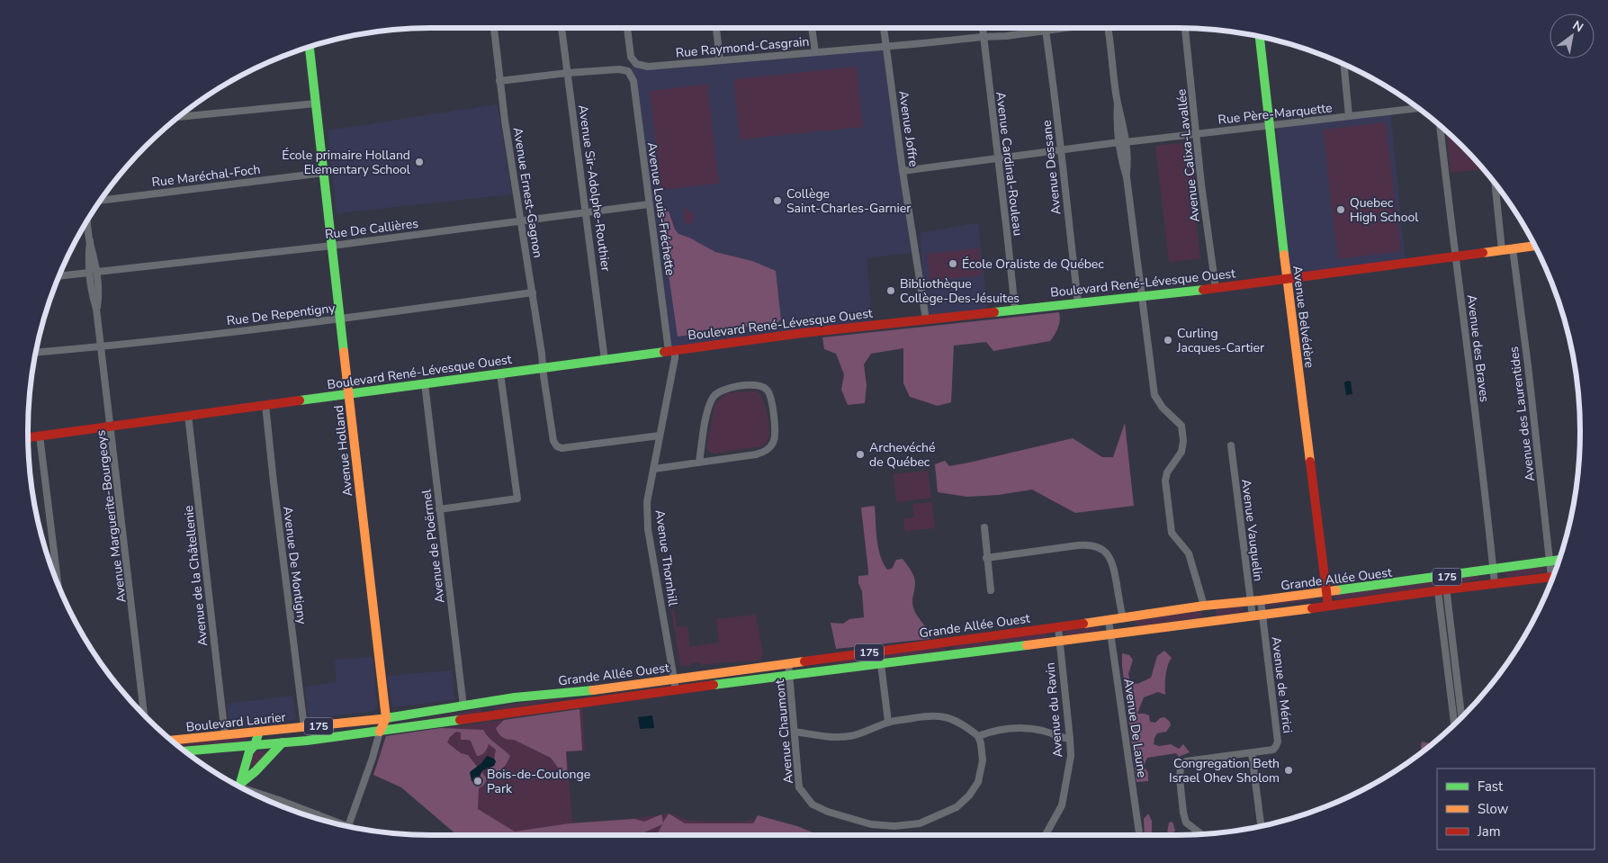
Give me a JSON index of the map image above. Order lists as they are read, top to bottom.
{
  "streets": {
    "main road": [
      "Boulevard René-Lévesque Ouest",
      "Avenue Belvédère",
      "Avenue Holland",
      "175",
      "Grande Allée Ouest",
      "Boulevard Laurier"
    ],
    "street": [
      "Rue Raymond-Casgrain",
      "Rue Père-Marquette",
      "Avenue Joffre",
      "Avenue Calixa-Lavallée",
      "Avenue Cardinal-Rouleau",
      "Avenue Dessane",
      "Rue Maréchal-Foch",
      "Avenue Sir-Adolphe-Routhier",
      "Avenue Ernest-Gagnon",
      "Avenue Louis-Fréchette",
      "Rue De Callières",
      "Rue De Repentigny",
      "Avenue des Braves",
      "Avenue des Laurentides",
      "Avenue Marguerite-Bourgeoys",
      "Avenue Vauquelin",
      "Avenue de Ploërmel",
      "Avenue Thornhill",
      "Avenue De Montigny",
      "Avenue de la Châtellenie",
      "Avenue de Mérici",
      "Avenue du Ravin",
      "Avenue De Laune",
      "Avenue Chaumont"
    ]
  },
  "crossings": [
    ["Rue Raymond-Casgrain", "Avenue Joffre"],
    ["Rue Raymond-Casgrain", "Avenue Cardinal-Rouleau"],
    ["Rue Raymond-Casgrain", "Avenue Dessane"],
    ["Rue Père-Marquette", "Avenue Joffre"],
    ["Rue Père-Marquette", "Avenue Calixa-Lavallée"],
    ["Rue Père-Marquette", "Avenue Cardinal-Rouleau"],
    ["Rue Père-Marquette", "Avenue Dessane"],
    ["Rue Père-Marquette", "Avenue Belvédère"],
    ["Avenue Joffre", "Boulevard René-Lévesque Ouest"],
    ["Avenue Calixa-Lavallée", "Boulevard René-Lévesque Ouest"],
    ["Avenue Cardinal-Rouleau", "Boulevard René-Lévesque Ouest"],
    ["Avenue Dessane", "Boulevard René-Lévesque Ouest"],
    ["Rue Maréchal-Foch", "Avenue Holland"],
    ["Avenue Sir-Adolphe-Routhier", "Avenue Louis-Fréchette"],
    ["Avenue Sir-Adolphe-Routhier", "Rue De Callières"],
    ["Avenue Sir-Adolphe-Routhier", "Boulevard René-Lévesque Ouest"],
    ["Avenue Ernest-Gagnon", "Rue De Callières"],
    ["Avenue Ernest-Gagnon", "Boulevard René-Lévesque Ouest"],
    ["Avenue Ernest-Gagnon", "Rue De Repentigny"],
    ["Avenue Ernest-Gagnon", "Avenue Thornhill"],
    ["Avenue Louis-Fréchette", "Rue De Callières"],
    ["Avenue Louis-Fréchette", "Boulevard René-Lévesque Ouest"],
    ["Avenue Louis-Fréchette", "Avenue Thornhill"],
    ["Rue De Callières", "Avenue Holland"],
    ["Rue De Callières", "Avenue Marguerite-Bourgeoys"],
    ["Boulevard René-Lévesque Ouest", "Avenue Belvédère"],
    ["Boulevard René-Lévesque Ouest", "Avenue des Braves"],
    ["Boulevard René-Lévesque Ouest", "Avenue des Laurentides"],
    ["Boulevard René-Lévesque Ouest", "Avenue Holland"],
    ["Boulevard René-Lévesque Ouest", "Avenue Marguerite-Bourgeoys"],
    ["Boulevard René-Lévesque Ouest", "Avenue de Ploërmel"],
    ["Boulevard René-Lévesque Ouest", "Avenue Thornhill"],
    ["Boulevard René-Lévesque Ouest", "Avenue De Montigny"],
    ["Boulevard René-Lévesque Ouest", "Avenue de la Châtellenie"],
    ["Rue De Repentigny", "Avenue Holland"],
    ["Rue De Repentigny", "Avenue Marguerite-Bourgeoys"],
    ["Avenue Belvédère", "Grande Allée Ouest"],
    ["Avenue des Braves", "Grande Allée Ouest"],
    ["Avenue des Laurentides", "Grande Allée Ouest"],
    ["Avenue Holland", "Grande Allée Ouest"],
    ["Avenue Holland", "Boulevard Laurier"],
    ["Avenue Vauquelin", "Grande Allée Ouest"],
    ["Avenue de Ploërmel", "Grande Allée Ouest"],
    ["Avenue Thornhill", "Grande Allée Ouest"],
    ["Avenue De Montigny", "Boulevard Laurier"],
    ["Avenue de la Châtellenie", "Boulevard Laurier"],
    ["Grande Allée Ouest", "Avenue de Mérici"],
    ["Grande Allée Ouest", "Avenue du Ravin"],
    ["Grande Allée Ouest", "Boulevard Laurier"],
    ["Grande Allée Ouest", "Avenue De Laune"],
    ["Grande Allée Ouest", "Avenue Chaumont"]
  ],
  "places": [
    "École primaire Holland Elementary School",
    "Collège Saint-Charles-Garnier",
    "Quebec High School",
    "École Oraliste de Québec",
    "Bibliothèque Collège-Des-Jésuites",
    "Curling Jacques-Cartier",
    "Archevéché de Québec",
    "Congregation Beth Israel Ohev Sholom",
    "Bois-de-Coulonge Park"
  ],
  "legend": ["Fast", "Slow", "Jam"],
  "north": "top right"
}
